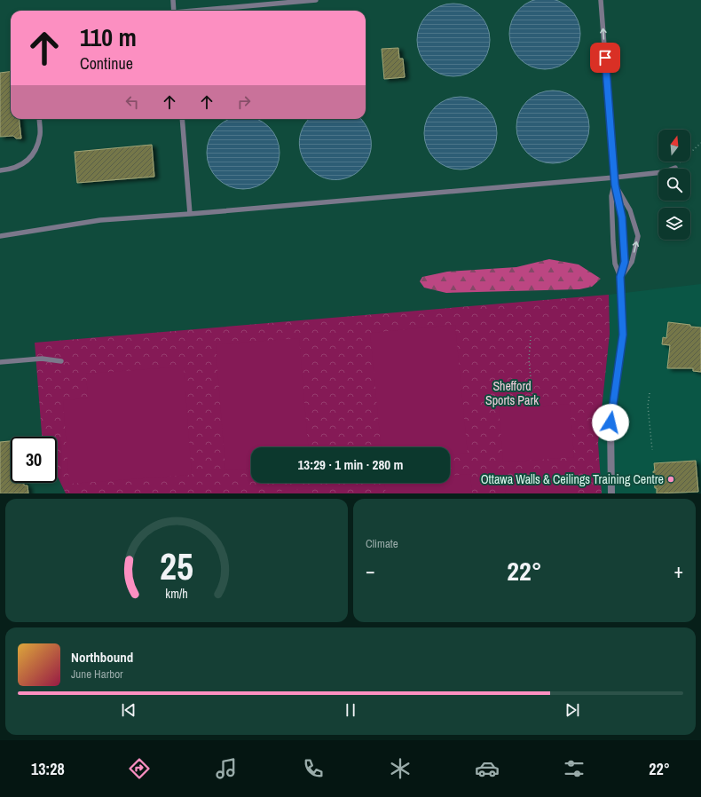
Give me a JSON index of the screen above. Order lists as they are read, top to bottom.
{
  "parks": ["Shefford Sports Park"],
  "places": ["Ottawa Walls & Ceilings Training Centre"],
  "north": "top",
  "page": {
    "turn": ["110 m", "Continue"],
    "limit": "30",
    "trip": "13:29 · 1 min · 280 m",
    "tile": "Climate",
    "heat": ["−", "22°", "+"],
    "song": ["Northbound", "June Harbor"],
    "tabs": ["13:28", "22°"],
    "gauge": ["25", "km/h"]
  }
}
